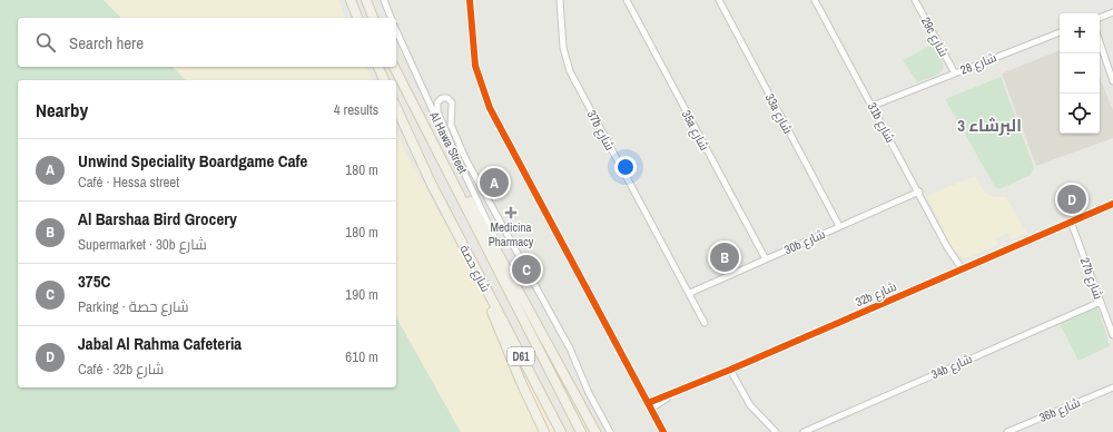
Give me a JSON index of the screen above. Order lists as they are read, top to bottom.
{
  "streets": {
    "main road": ["شارع حصة", "D61"],
    "street": [
      "29c شارع",
      "شارع 28",
      "33a شارع",
      "31b شارع",
      "37b شارع",
      "35a شارع",
      "Al Hawa Street",
      "30b شارع",
      "27b شارع",
      "32b شارع",
      "34b شارع",
      "36b شارع"
    ]
  },
  "crossings": [
    ["29c شارع", "شارع 28"],
    ["شارع 28", "31b شارع"],
    ["33a شارع", "30b شارع"],
    ["31b شارع", "30b شارع"],
    ["31b شارع", "32b شارع"],
    ["37b شارع", "30b شارع"],
    ["35a شارع", "30b شارع"],
    ["Al Hawa Street", "شارع حصة"],
    ["شارع حصة", "D61"],
    ["27b شارع", "32b شارع"],
    ["27b شارع", "34b شارع"]
  ],
  "districts": ["البرشاء 3"],
  "places": {
    "health": ["Medicina Pharmacy"]
  },
  "page": {
    "map_buttons": ["+", "−"],
    "search": "Search here",
    "heading": ["Nearby", "4 results"],
    "list": [
      {
        "mark": "A",
        "name": "Unwind Speciality Boardgame Cafe",
        "note": "Café · Hessa street",
        "value": "180 m"
      },
      {
        "mark": "B",
        "name": "Al Barshaa Bird Grocery",
        "note": "Supermarket · 30b شارع",
        "value": "180 m"
      },
      {
        "mark": "C",
        "name": "375C",
        "note": "Parking · شارع حصة",
        "value": "190 m"
      },
      {
        "mark": "D",
        "name": "Jabal Al Rahma Cafeteria",
        "note": "Café · 32b شارع",
        "value": "610 m"
      }
    ],
    "pins": [
      "A",
      "D",
      "B",
      "C"
    ]
  }
}
